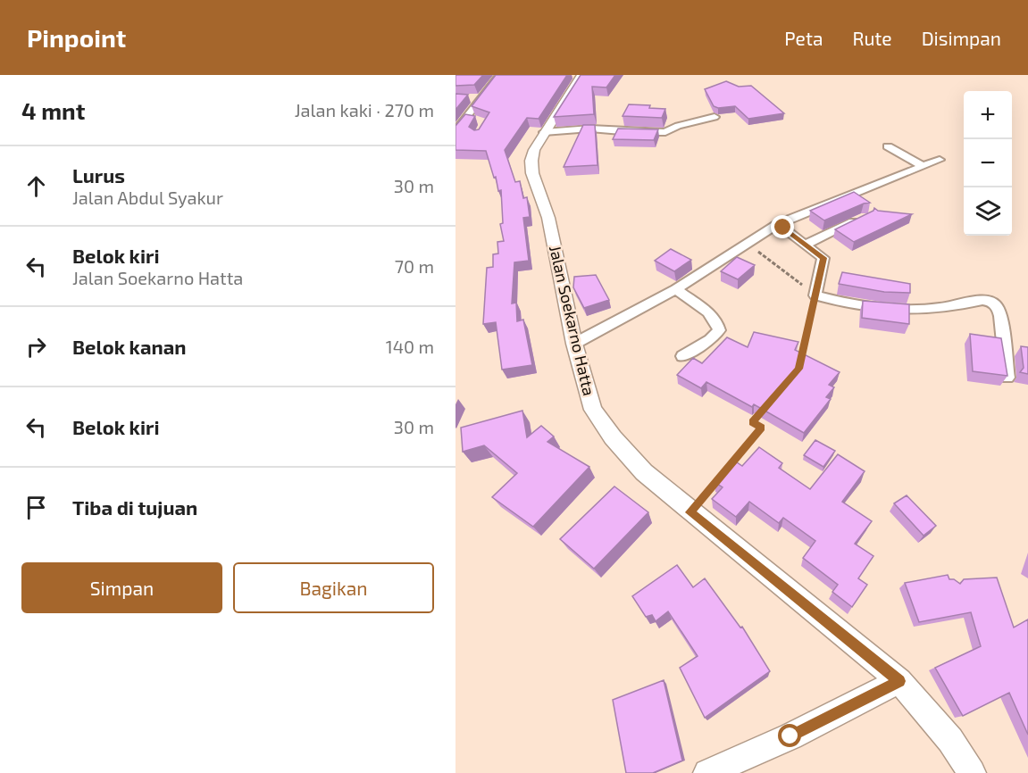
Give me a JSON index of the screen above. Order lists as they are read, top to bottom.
{
  "streets": {
    "street": ["Jalan Soekarno Hatta"]
  },
  "page": {
    "header": "Pinpoint",
    "nav": ["Peta", "Rute", "Disimpan"],
    "heading": ["4 mnt", "Jalan kaki · 270 m"],
    "map_buttons": ["+", "−"],
    "list": [
      ["Lurus", "Jalan Abdul Syakur", "30 m"],
      ["Belok kiri", "Jalan Soekarno Hatta", "70 m"],
      ["Belok kanan", "140 m"],
      ["Belok kiri", "30 m"],
      "Tiba di tujuan"
    ],
    "buttons": ["Simpan", "Bagikan"]
  }
}
